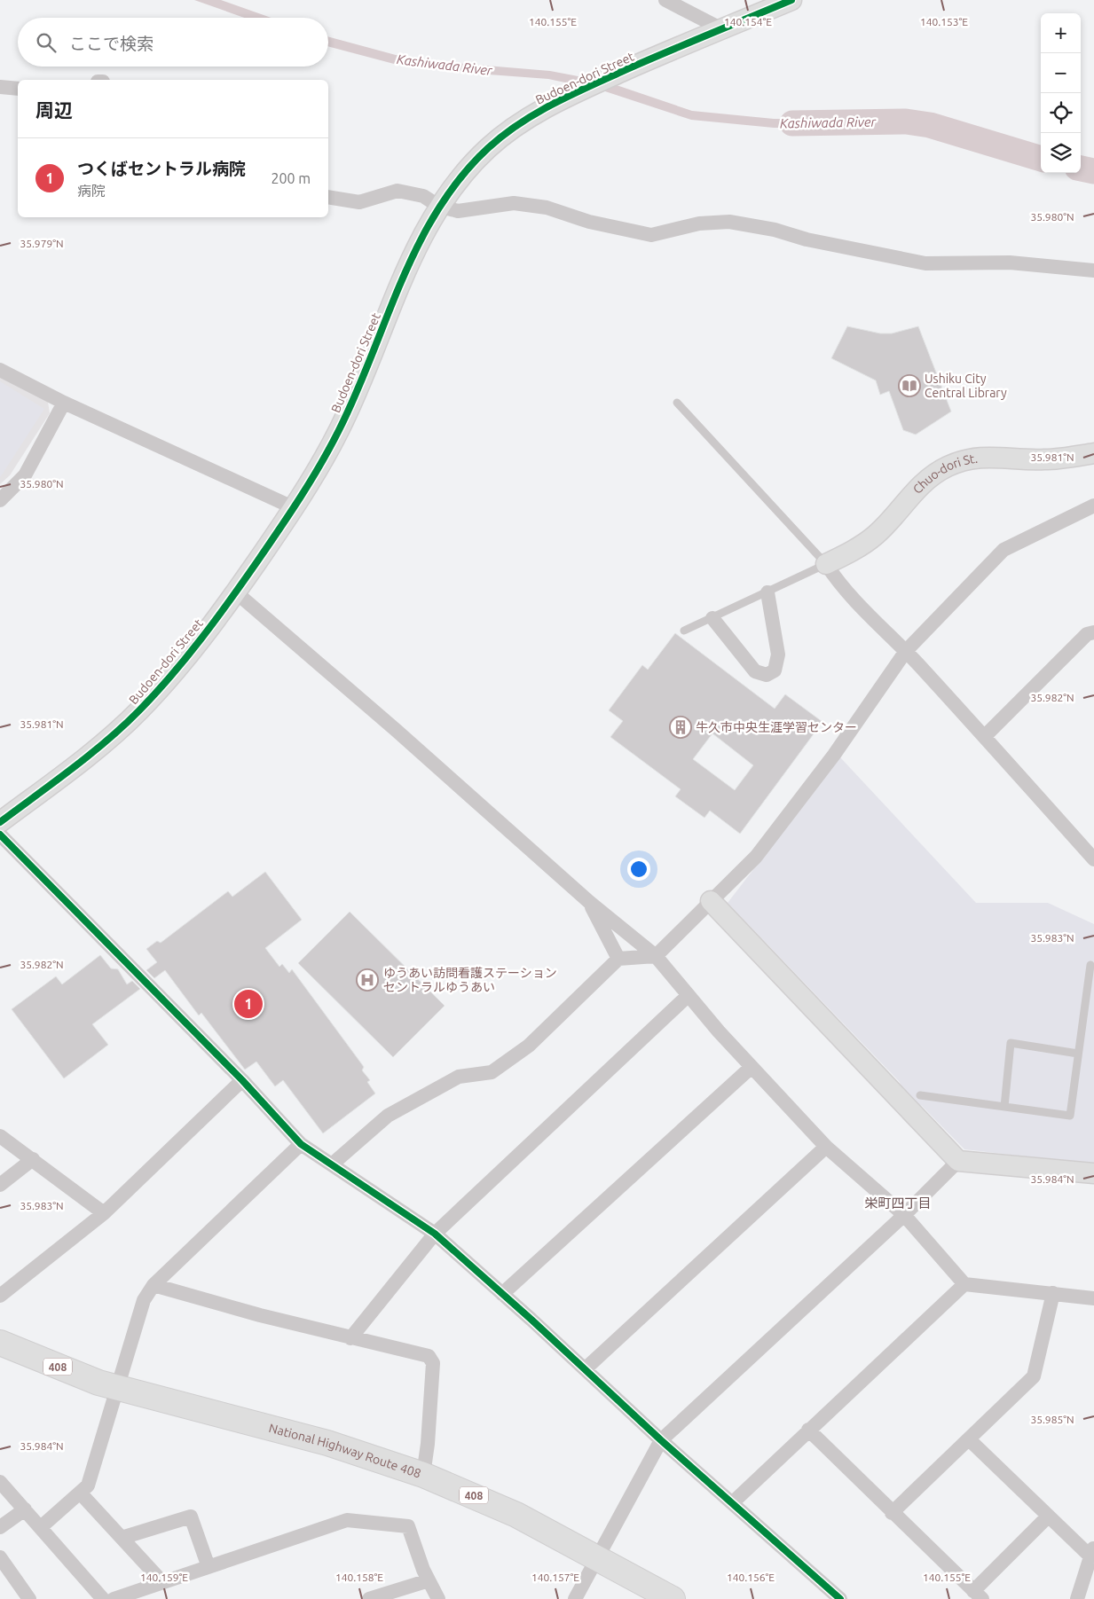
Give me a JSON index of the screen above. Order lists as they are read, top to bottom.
{
  "streets": {
    "highway": ["408", "National Highway Route 408"],
    "street": ["Budoen-dori Street", "Chuo-dori St."]
  },
  "districts": ["栄町四丁目"],
  "water": ["Kashiwada River"],
  "places": {
    "library": ["Ushiku City Central Library"],
    "building": ["牛久市中央生涯学習センター"],
    "hospital": ["ゆうあい訪問看護ステーション セントラルゆうあい"]
  },
  "page": {
    "map_buttons": ["+", "−"],
    "search": "ここで検索",
    "heading": "周辺",
    "list": [
      {
        "mark": "1",
        "name": "つくばセントラル病院",
        "note": "病院",
        "value": "200 m"
      }
    ],
    "pins": "1"
  },
  "coordinates": [
    "140.155°E",
    "140.154°E",
    "140.153°E",
    "35.980°N",
    "35.979°N",
    "35.981°N",
    "35.982°N",
    "35.983°N",
    "35.984°N",
    "35.985°N",
    "140.159°E",
    "140.158°E",
    "140.157°E",
    "140.156°E"
  ]
}
